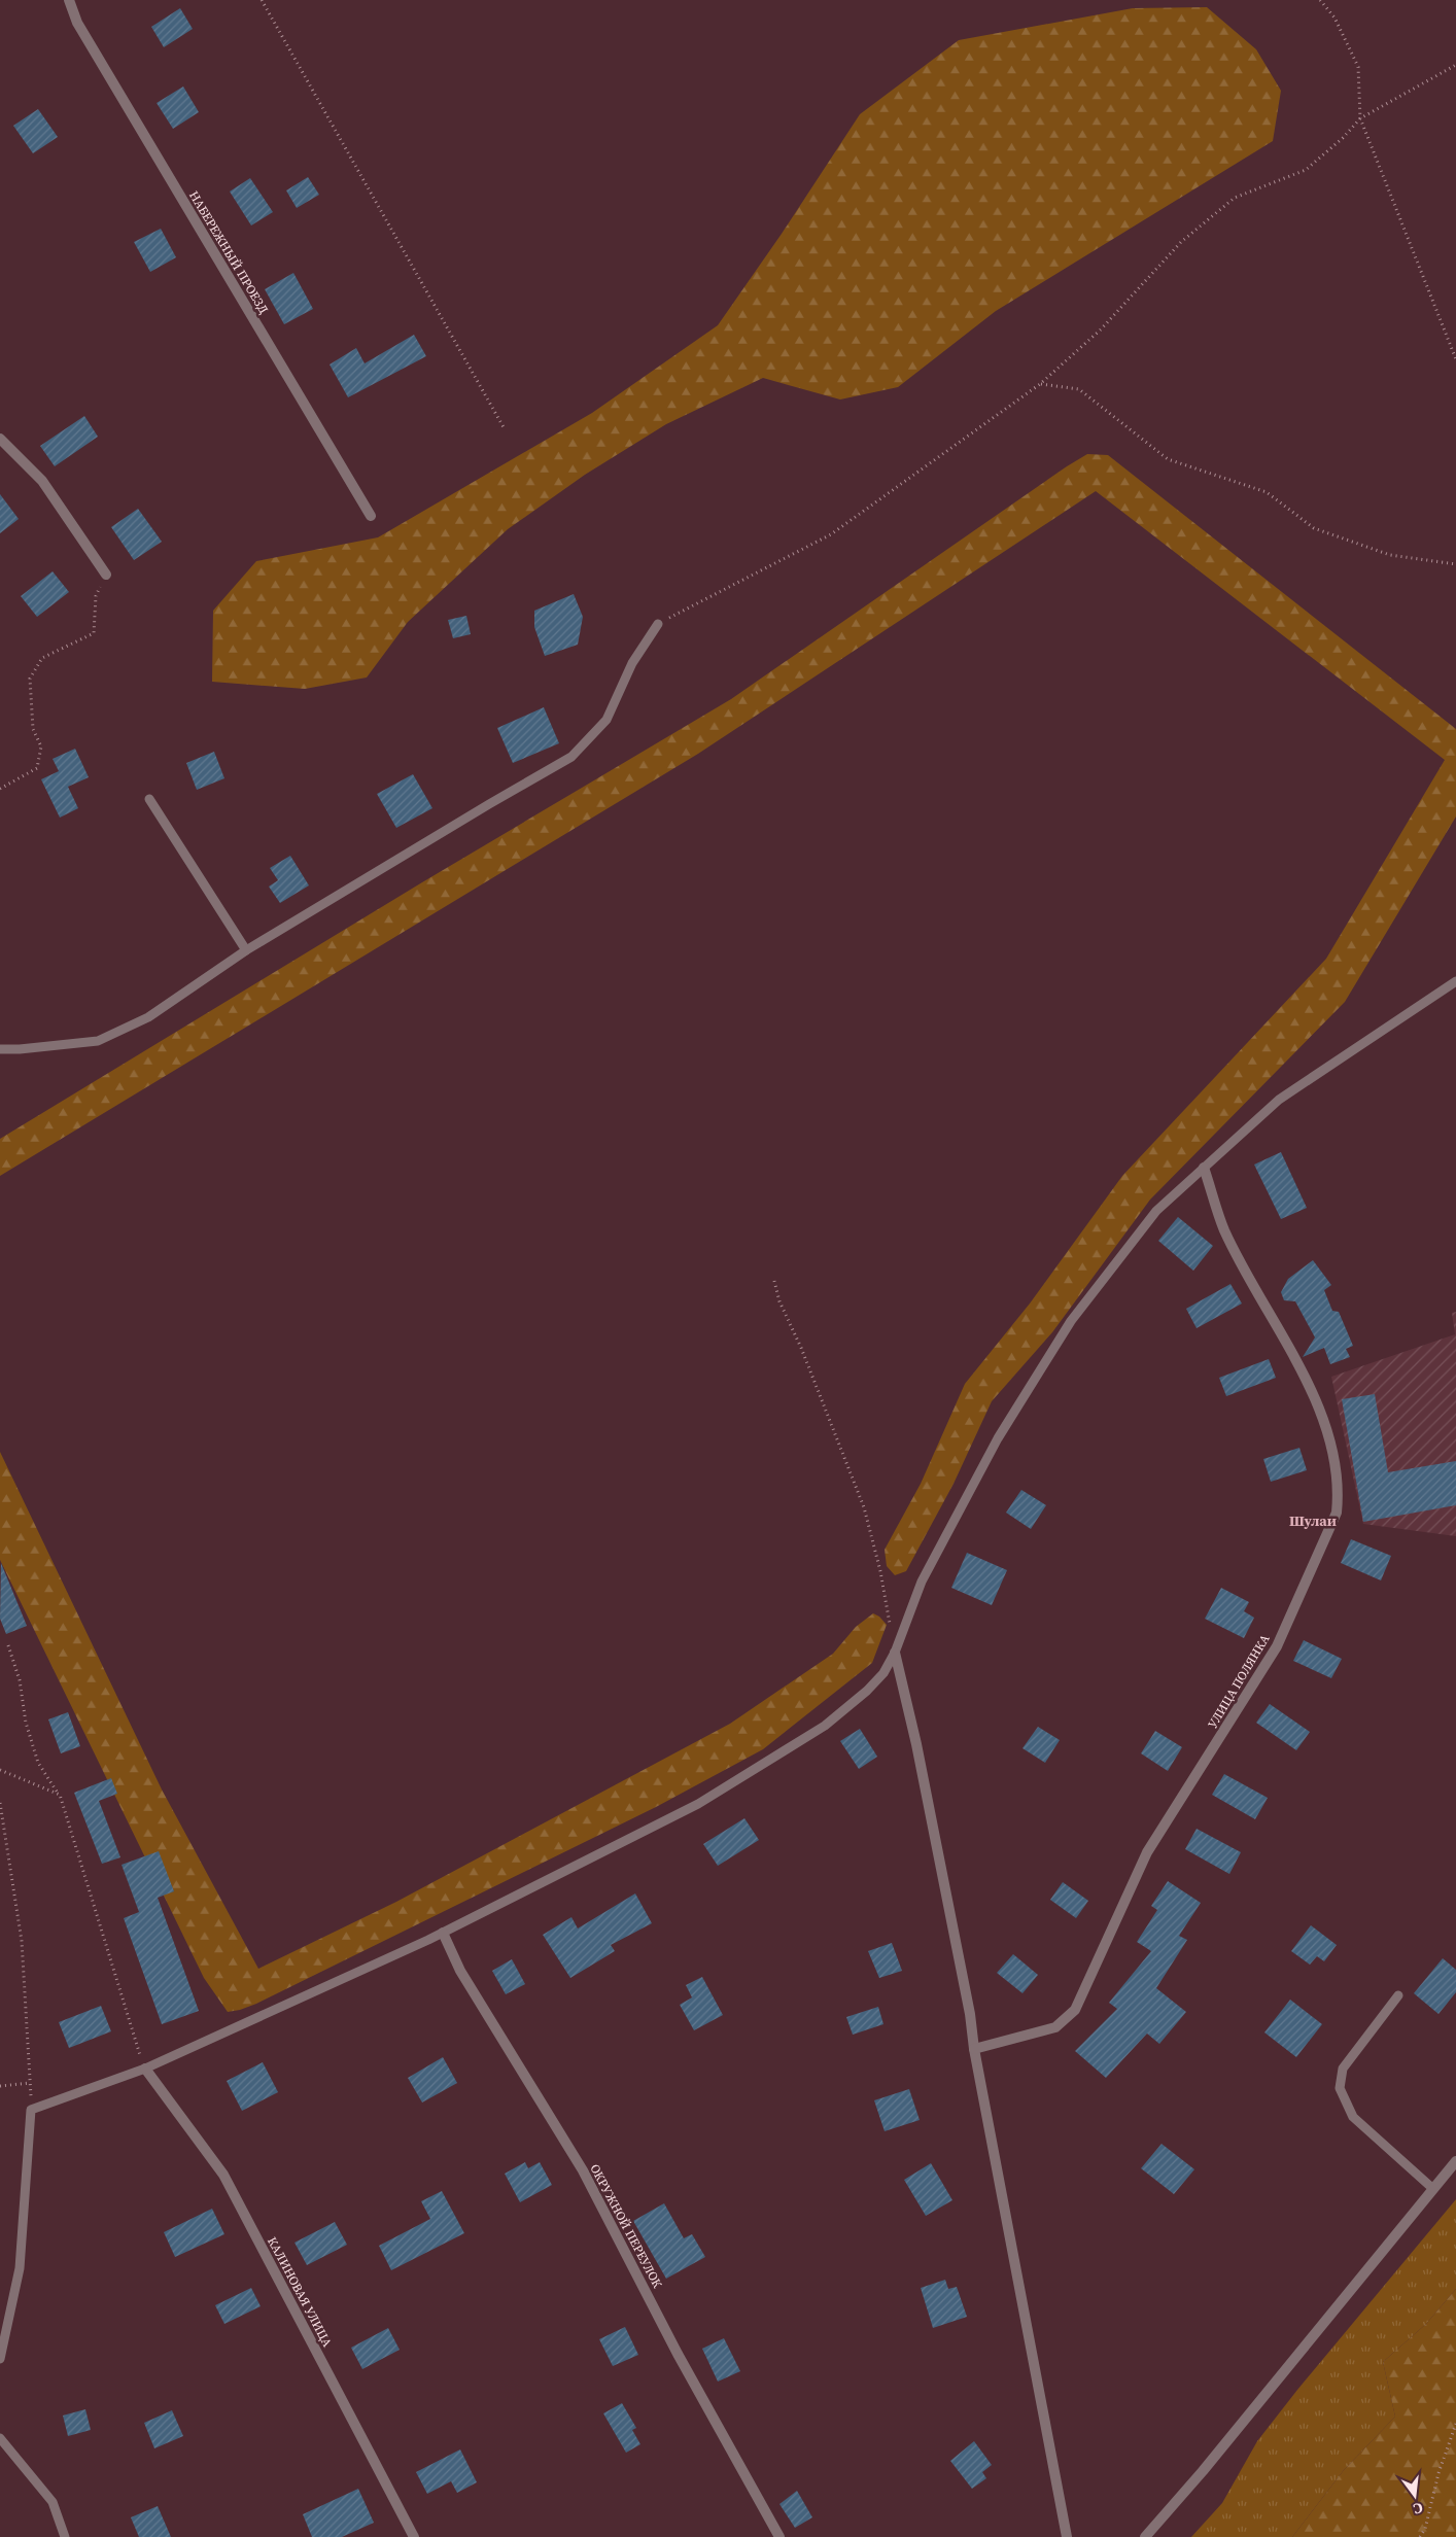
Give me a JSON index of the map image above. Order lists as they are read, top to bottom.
{
  "streets": {
    "street": [
      "НАБЕРЕЖНЫЙ ПРОЕЗД",
      "УЛИЦА ПОЛЯНКА",
      "ОКРУЖНОЙ ПЕРЕУЛОК",
      "КАЛИНОВАЯ УЛИЦА"
    ]
  },
  "districts": ["Шулаи"],
  "north": "bottom"
}
